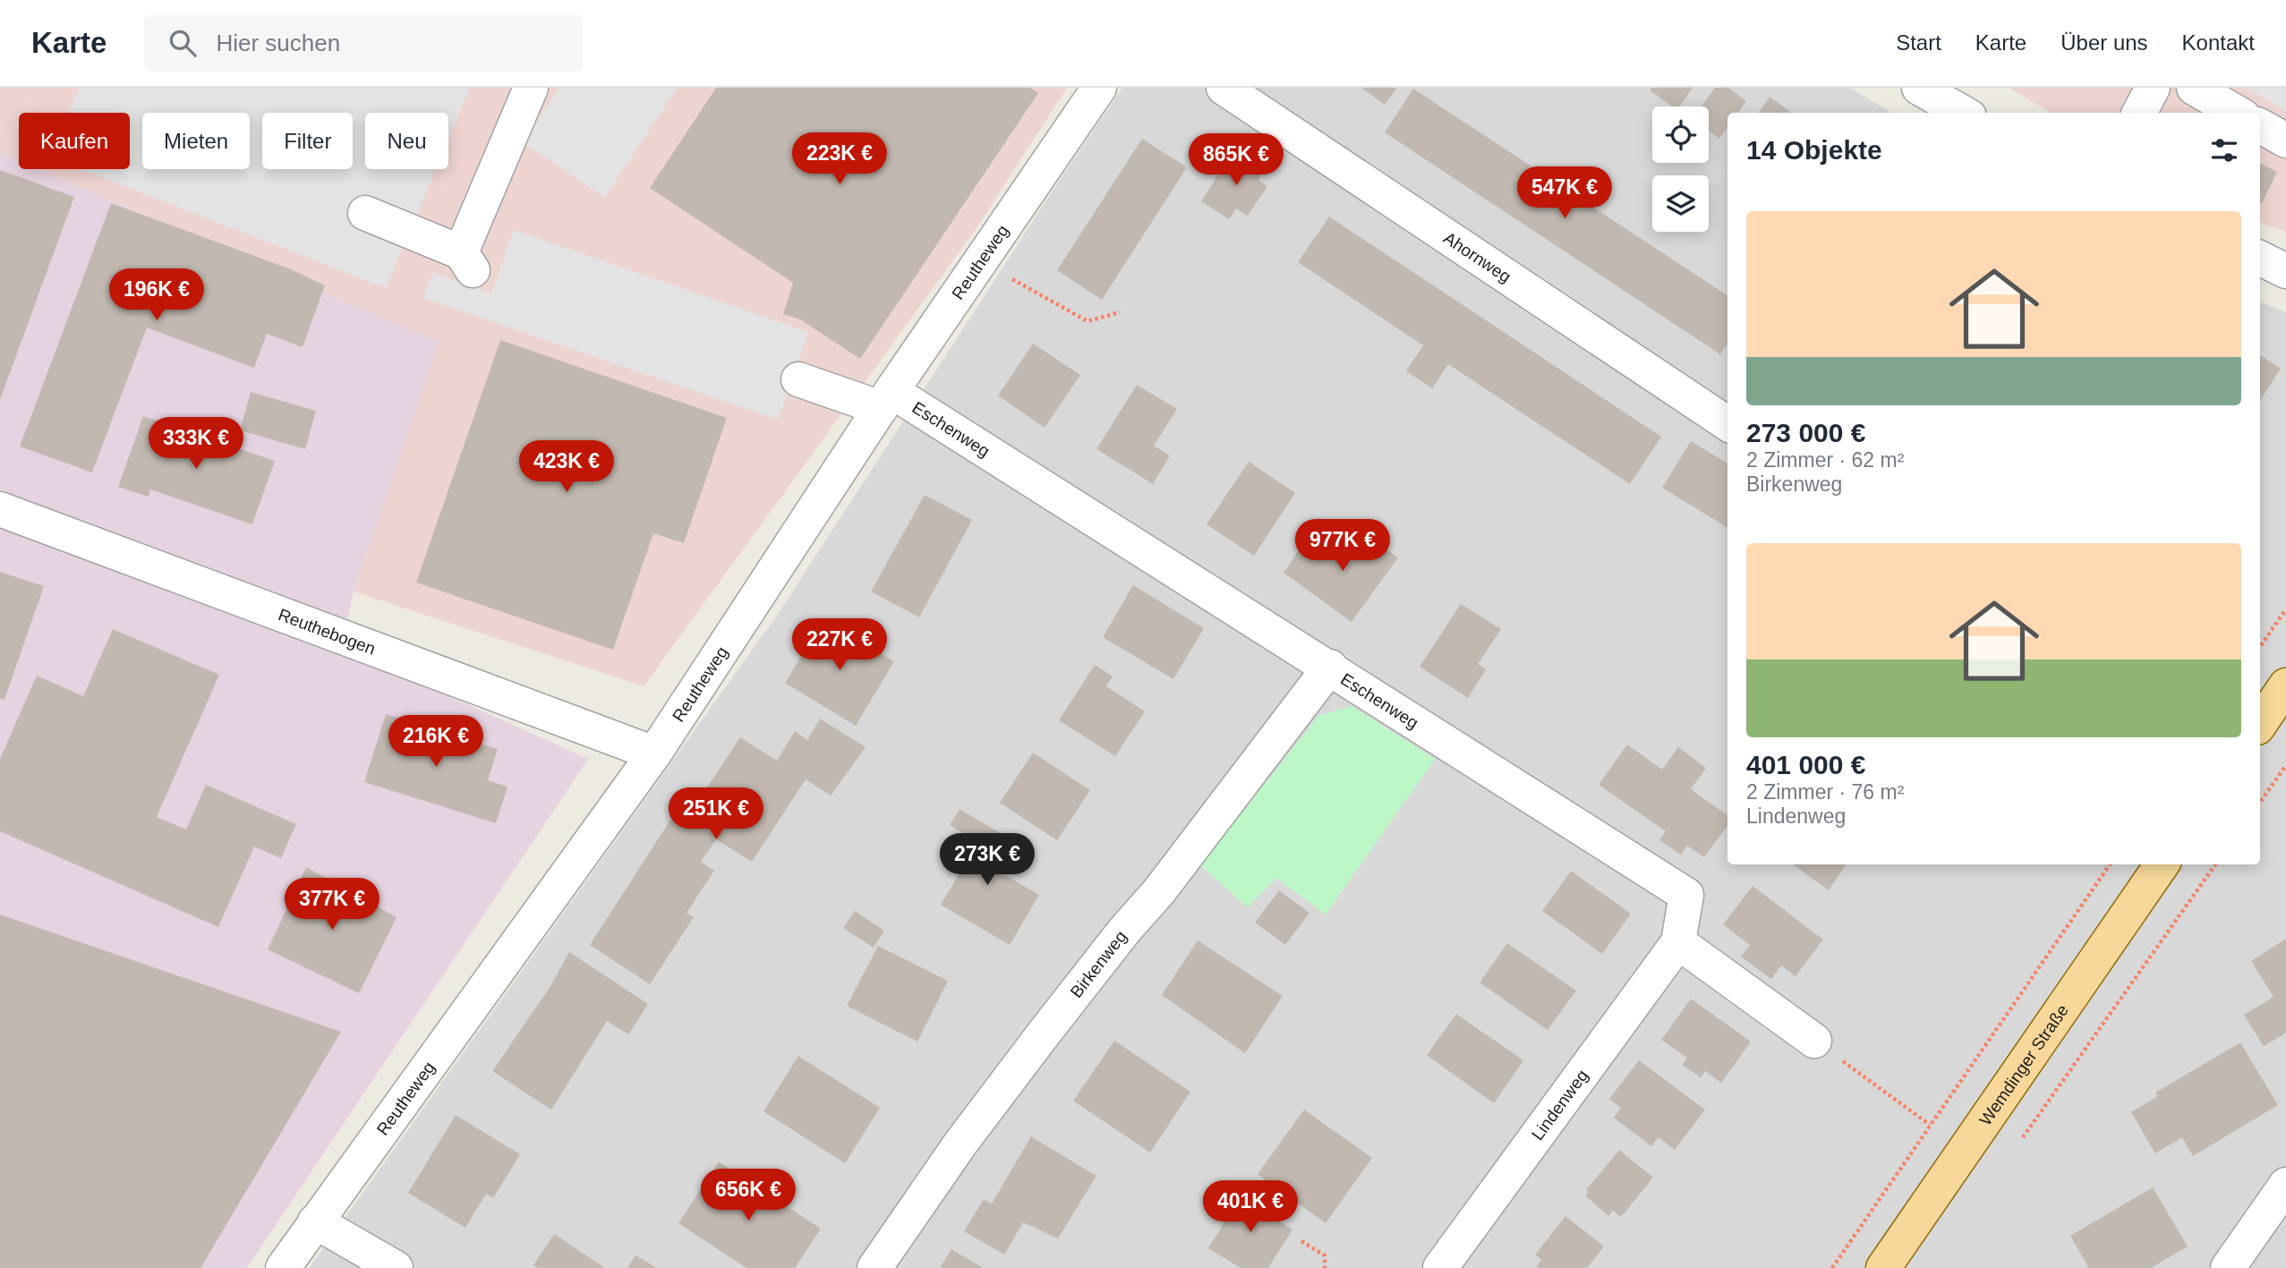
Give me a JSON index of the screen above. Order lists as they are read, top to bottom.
{
  "streets": {
    "main road": ["Wemdinger Straße"],
    "street": [
      "Ahornweg",
      "Reutheweg",
      "Eschenweg",
      "Reuthebogen",
      "Birkenweg",
      "Lindenweg"
    ]
  },
  "crossings": [
    ["Reutheweg", "Eschenweg"],
    ["Reutheweg", "Reuthebogen"],
    ["Eschenweg", "Birkenweg"],
    ["Eschenweg", "Lindenweg"]
  ],
  "page": {
    "header": "Karte",
    "search": "Hier suchen",
    "nav": [
      "Start",
      "Karte",
      "Über uns",
      "Kontakt"
    ],
    "chip": [
      "Kaufen",
      "Mieten",
      "Filter",
      "Neu"
    ],
    "heading": "14 Objekte",
    "price": [
      "223K €",
      "865K €",
      "547K €",
      "196K €",
      "333K €",
      "423K €",
      "977K €",
      "227K €",
      "216K €",
      "251K €",
      "273K €",
      "377K €",
      "656K €",
      "401K €"
    ],
    "list": [
      {
        "name": "273 000 €",
        "note": "2 Zimmer · 62 m² · Birkenweg"
      },
      {
        "name": "401 000 €",
        "note": "2 Zimmer · 76 m² · Lindenweg"
      }
    ]
  }
}
